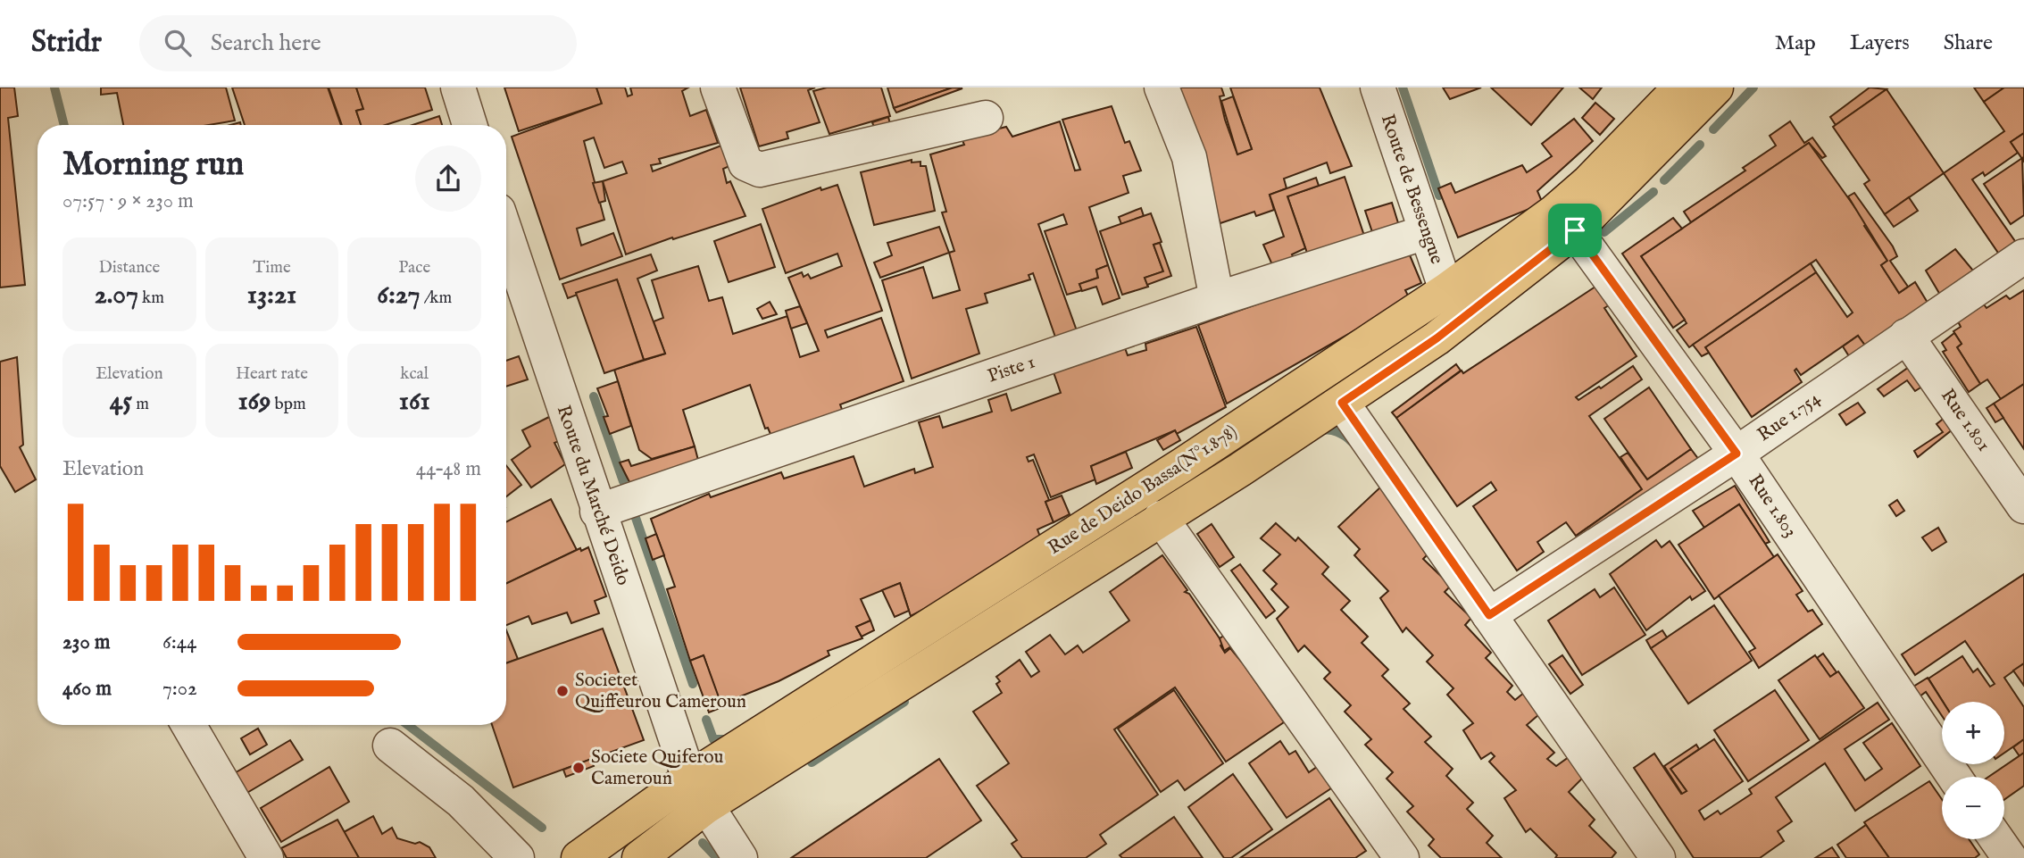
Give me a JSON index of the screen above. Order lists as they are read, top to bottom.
{
  "streets": {
    "main road": ["Rue de Deido Bassa(N°1.878)"],
    "street": [
      "Route de Bessengue",
      "Piste 1",
      "Rue 1.754",
      "Rue 1.801",
      "Route du Marché Deido",
      "Rue 1.803"
    ]
  },
  "crossings": [
    ["Route de Bessengue", "Piste 1"],
    ["Route de Bessengue", "Rue de Deido Bassa(N°1.878)"],
    ["Piste 1", "Route du Marché Deido"],
    ["Rue 1.754", "Rue 1.801"],
    ["Rue 1.754", "Rue 1.803"],
    ["Rue de Deido Bassa(N°1.878)", "Route du Marché Deido"],
    ["Rue de Deido Bassa(N°1.878)", "Rue 1.803"]
  ],
  "places": ["Societet Quiffeurou Cameroun", "Societe Quiferou Cameroun"],
  "page": {
    "header": "Stridr",
    "search": "Search here",
    "nav": ["Map", "Layers", "Share"],
    "heading": ["Morning run", "07:57 · 9 × 230 m"],
    "stats": [
      ["Distance", "2.07 km"],
      ["Time", "13:21"],
      ["Pace", "6:27 /km"],
      ["Elevation", "45 m"],
      ["Heart rate", "169 bpm"],
      ["kcal", "161"]
    ],
    "chart": ["Elevation", "44–48 m"],
    "list": [
      {
        "name": "230 m",
        "note": "6:44"
      },
      {
        "name": "460 m",
        "note": "7:02"
      }
    ],
    "map_buttons": ["+", "−"]
  }
}
